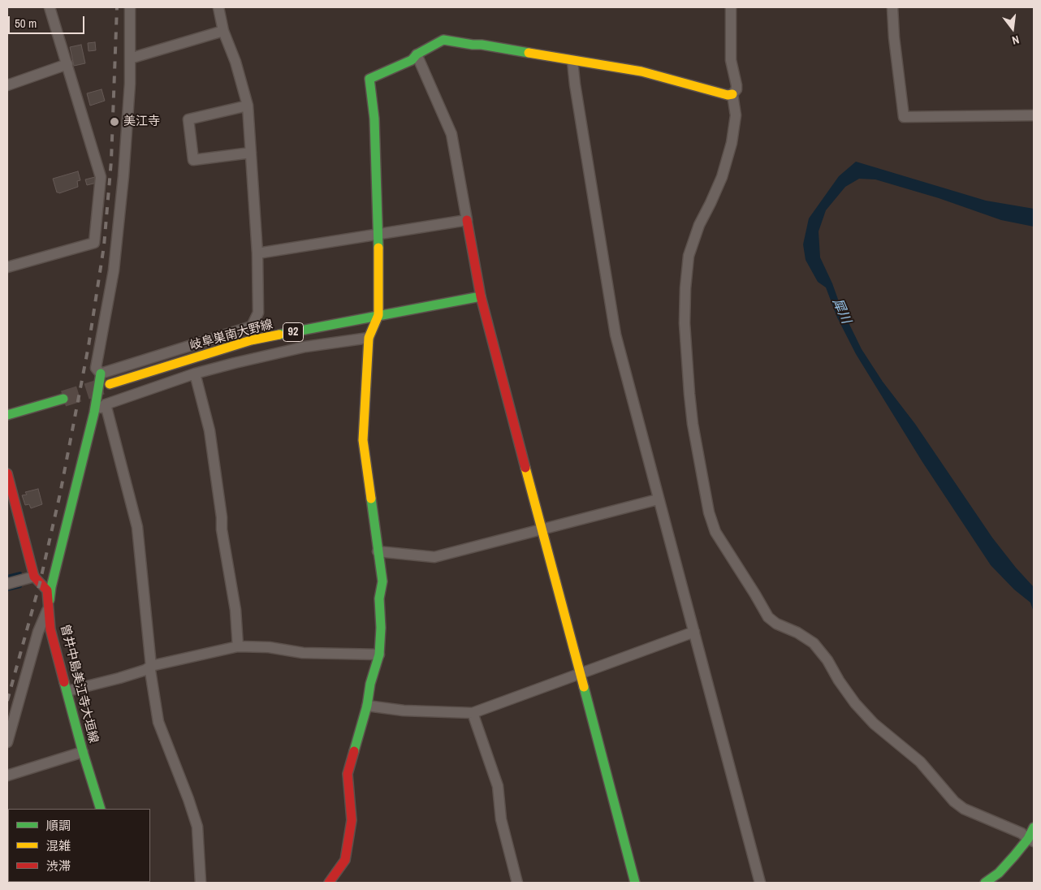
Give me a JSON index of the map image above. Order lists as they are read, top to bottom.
{
  "streets": {
    "street": ["92", "岐阜巣南大野線", "曽井中島美江寺大垣線"]
  },
  "water": ["犀川"],
  "places": ["美江寺"],
  "legend": ["順調", "混雑", "渋滞"],
  "scale_bar": "50 m",
  "north": "bottom"
}
